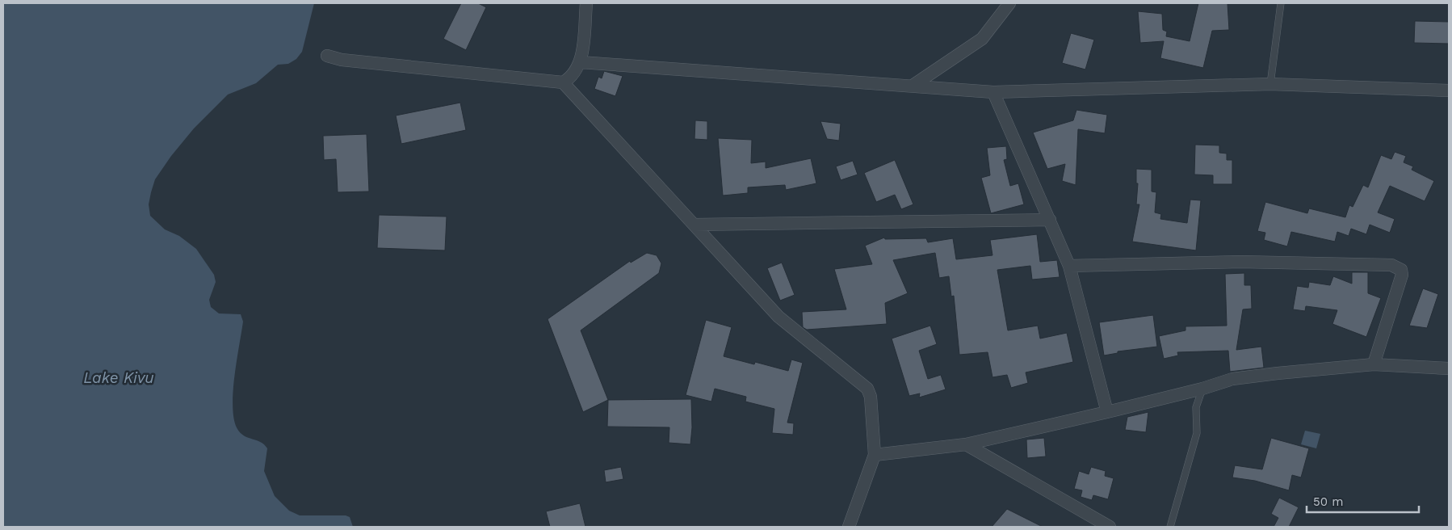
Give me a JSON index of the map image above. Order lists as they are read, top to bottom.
{
  "water": ["Lake Kivu"],
  "scale_bar": "50 m"
}
